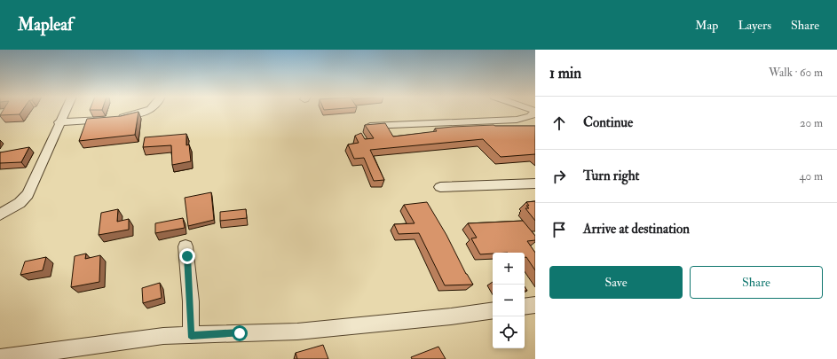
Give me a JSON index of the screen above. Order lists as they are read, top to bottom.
{
  "page": {
    "header": "Mapleaf",
    "nav": ["Map", "Layers", "Share"],
    "heading": ["1 min", "Walk · 60 m"],
    "list": [
      ["Continue", "20 m"],
      ["Turn right", "40 m"],
      "Arrive at destination"
    ],
    "map_buttons": ["+", "−"],
    "buttons": ["Save", "Share"]
  }
}
